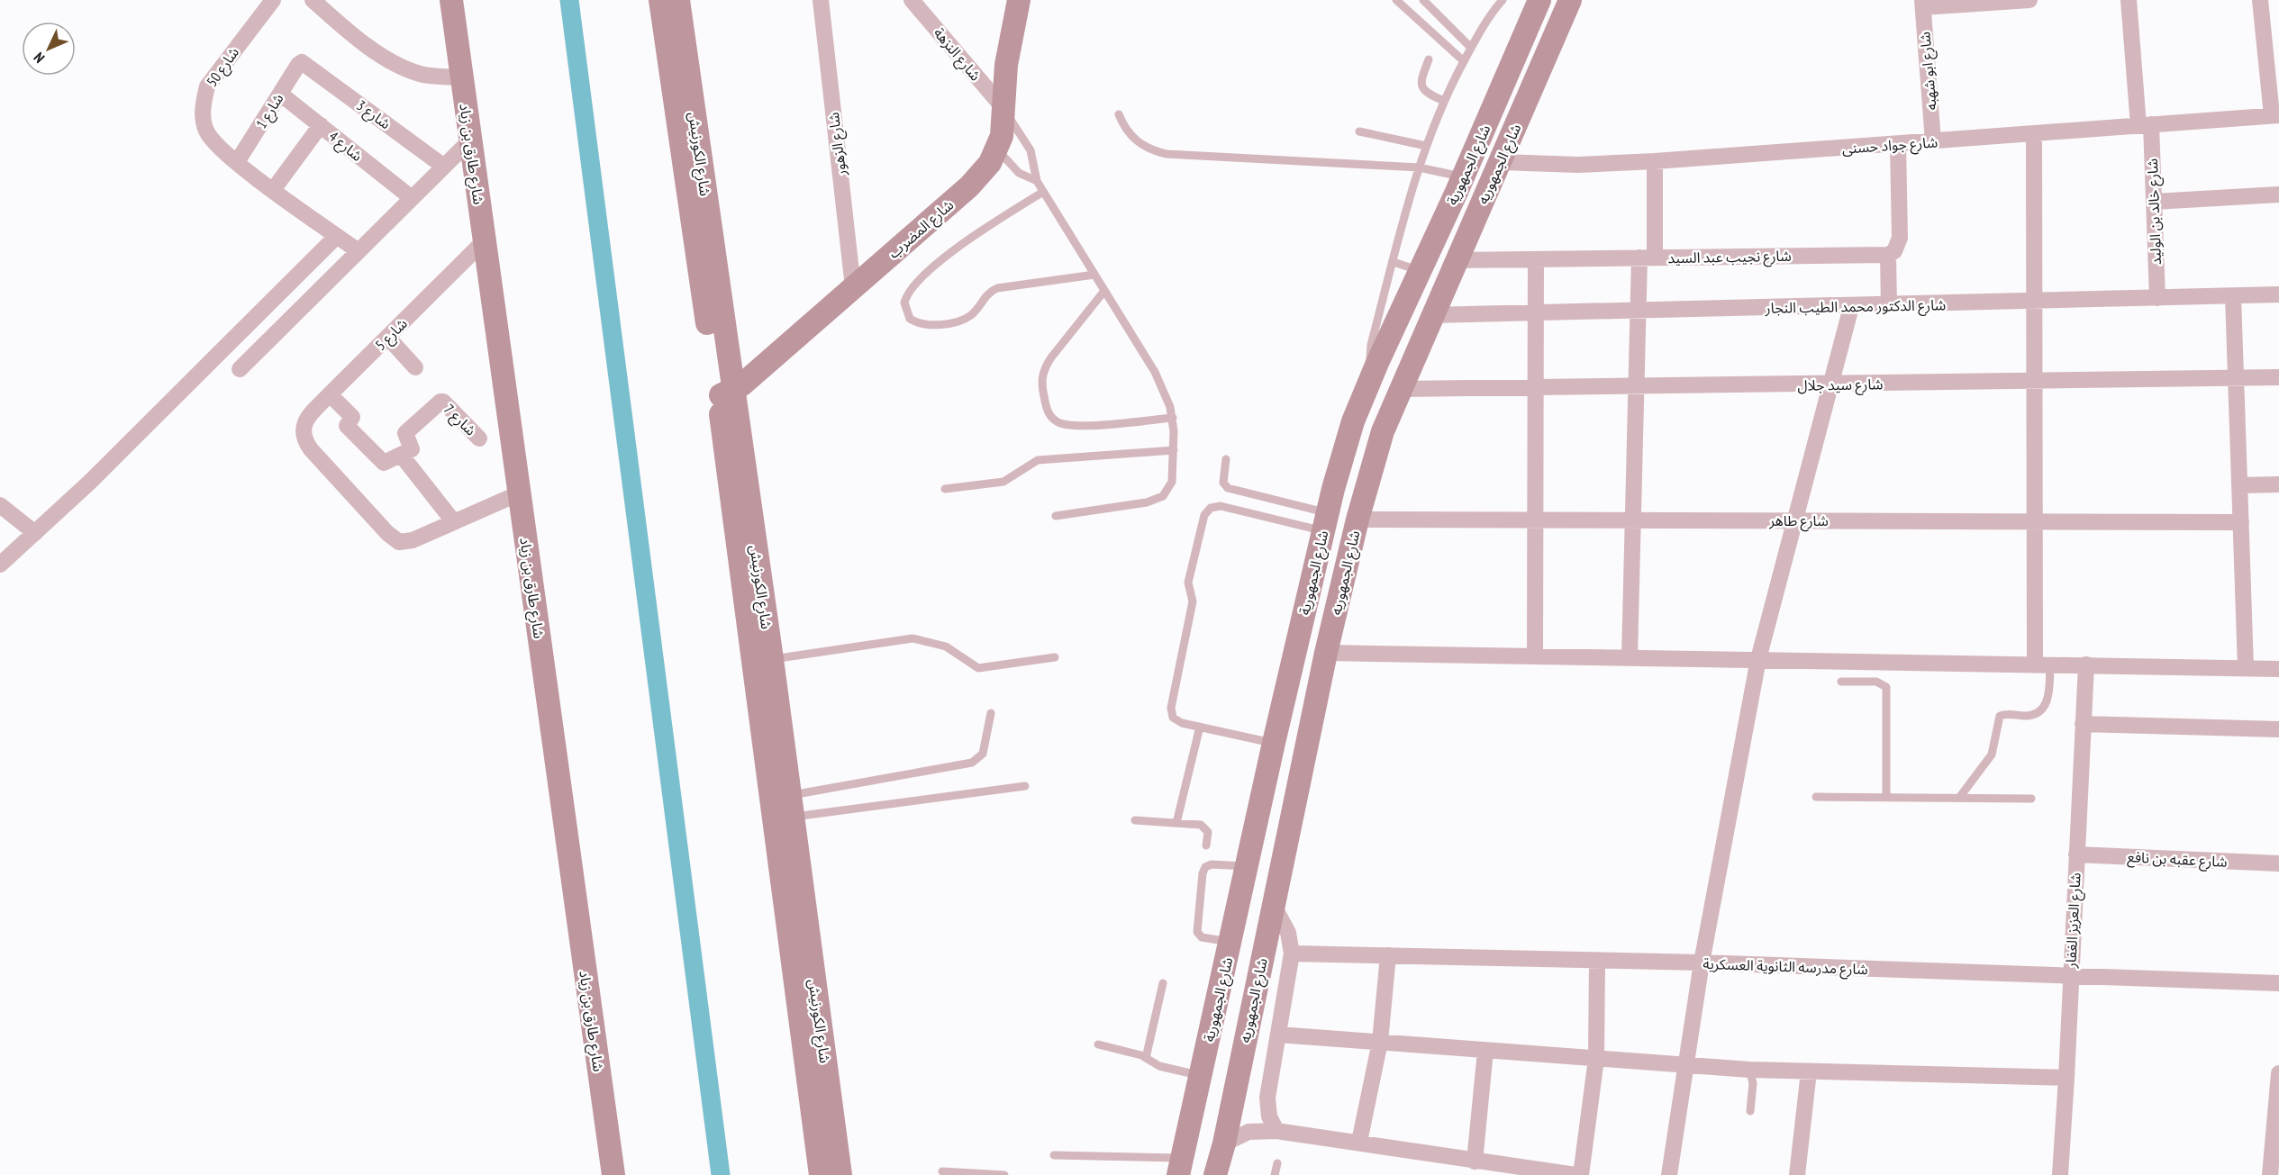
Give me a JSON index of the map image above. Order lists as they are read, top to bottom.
{
  "streets": {
    "main road": [
      "شارع طارق بن زياد",
      "شارع الكورنيش",
      "شارع الجمهوريه",
      "شارع الجمهورية",
      "شارع المضرب"
    ],
    "street": [
      "شارع النزهة",
      "شارع 50",
      "شارع ابو شهبه",
      "شارع 1",
      "شارع 3",
      "شارع الزهور",
      "شارع جواد حسنى",
      "شارع 4",
      "شارع خالد بن الوليد",
      "شارع نجيب عبد السيد",
      "شارع الدكتور محمد الطيب النجار",
      "شارع 5",
      "شارع سيد جلال",
      "شارع 7",
      "شارع طاهر",
      "شارع عقبه بن نافع",
      "شارع العزيز الغفار",
      "شارع مدرسه الثانوية العسكرية"
    ]
  },
  "crossings": [
    ["شارع النزهة", "شارع المضرب"],
    ["شارع 50", "شارع 1"],
    ["شارع ابو شهبه", "شارع جواد حسنى"],
    ["شارع 1", "شارع 3"],
    ["شارع 1", "شارع 4"],
    ["شارع الزهور", "شارع المضرب"],
    ["شارع جواد حسنى", "شارع الجمهوريه"],
    ["شارع جواد حسنى", "شارع خالد بن الوليد"],
    ["شارع طارق بن زياد", "شارع 5"],
    ["شارع الكورنيش", "شارع المضرب"],
    ["شارع الجمهوريه", "شارع نجيب عبد السيد"],
    ["شارع الجمهوريه", "شارع الدكتور محمد الطيب النجار"],
    ["شارع الجمهوريه", "شارع سيد جلال"],
    ["شارع الجمهوريه", "شارع طاهر"],
    ["شارع خالد بن الوليد", "شارع الدكتور محمد الطيب النجار"],
    ["شارع عقبه بن نافع", "شارع العزيز الغفار"],
    ["شارع العزيز الغفار", "شارع مدرسه الثانوية العسكرية"]
  ],
  "north": "bottom left"
}
